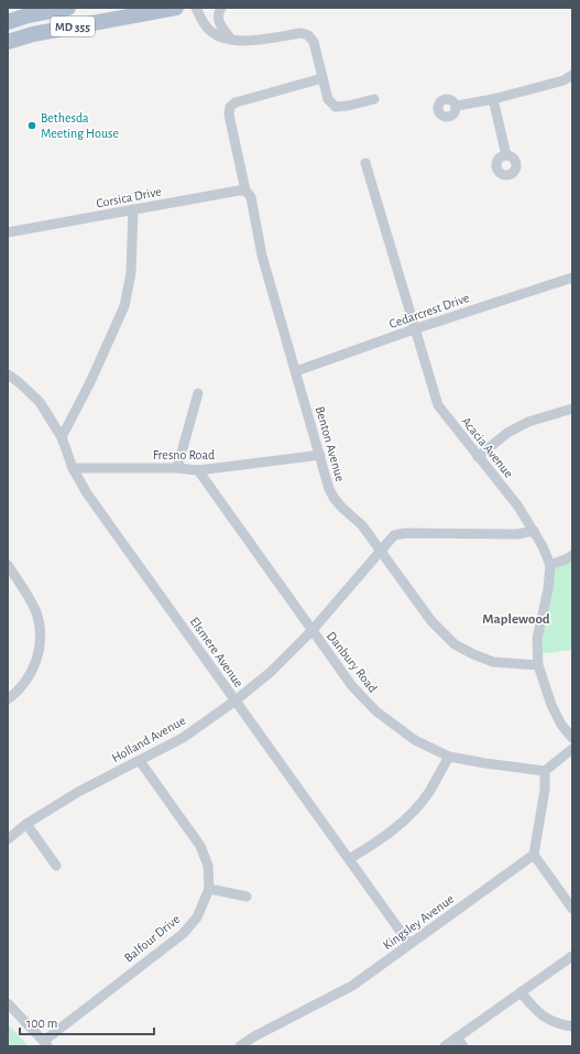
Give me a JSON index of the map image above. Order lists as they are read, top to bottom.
{
  "streets": {
    "main road": ["MD 355"],
    "street": [
      "Corsica Drive",
      "Cedarcrest Drive",
      "Benton Avenue",
      "Acacia Avenue",
      "Fresno Road",
      "Elsmere Avenue",
      "Danbury Road",
      "Holland Avenue",
      "Kingsley Avenue",
      "Balfour Drive"
    ]
  },
  "crossings": [
    ["Corsica Drive", "Benton Avenue"],
    ["Cedarcrest Drive", "Benton Avenue"],
    ["Cedarcrest Drive", "Acacia Avenue"],
    ["Benton Avenue", "Acacia Avenue"],
    ["Benton Avenue", "Fresno Road"],
    ["Benton Avenue", "Holland Avenue"],
    ["Fresno Road", "Elsmere Avenue"],
    ["Fresno Road", "Danbury Road"],
    ["Elsmere Avenue", "Holland Avenue"],
    ["Elsmere Avenue", "Kingsley Avenue"],
    ["Danbury Road", "Holland Avenue"],
    ["Holland Avenue", "Balfour Drive"]
  ],
  "districts": ["Maplewood"],
  "places": ["Bethesda Meeting House"],
  "scale_bar": "100 m"
}
